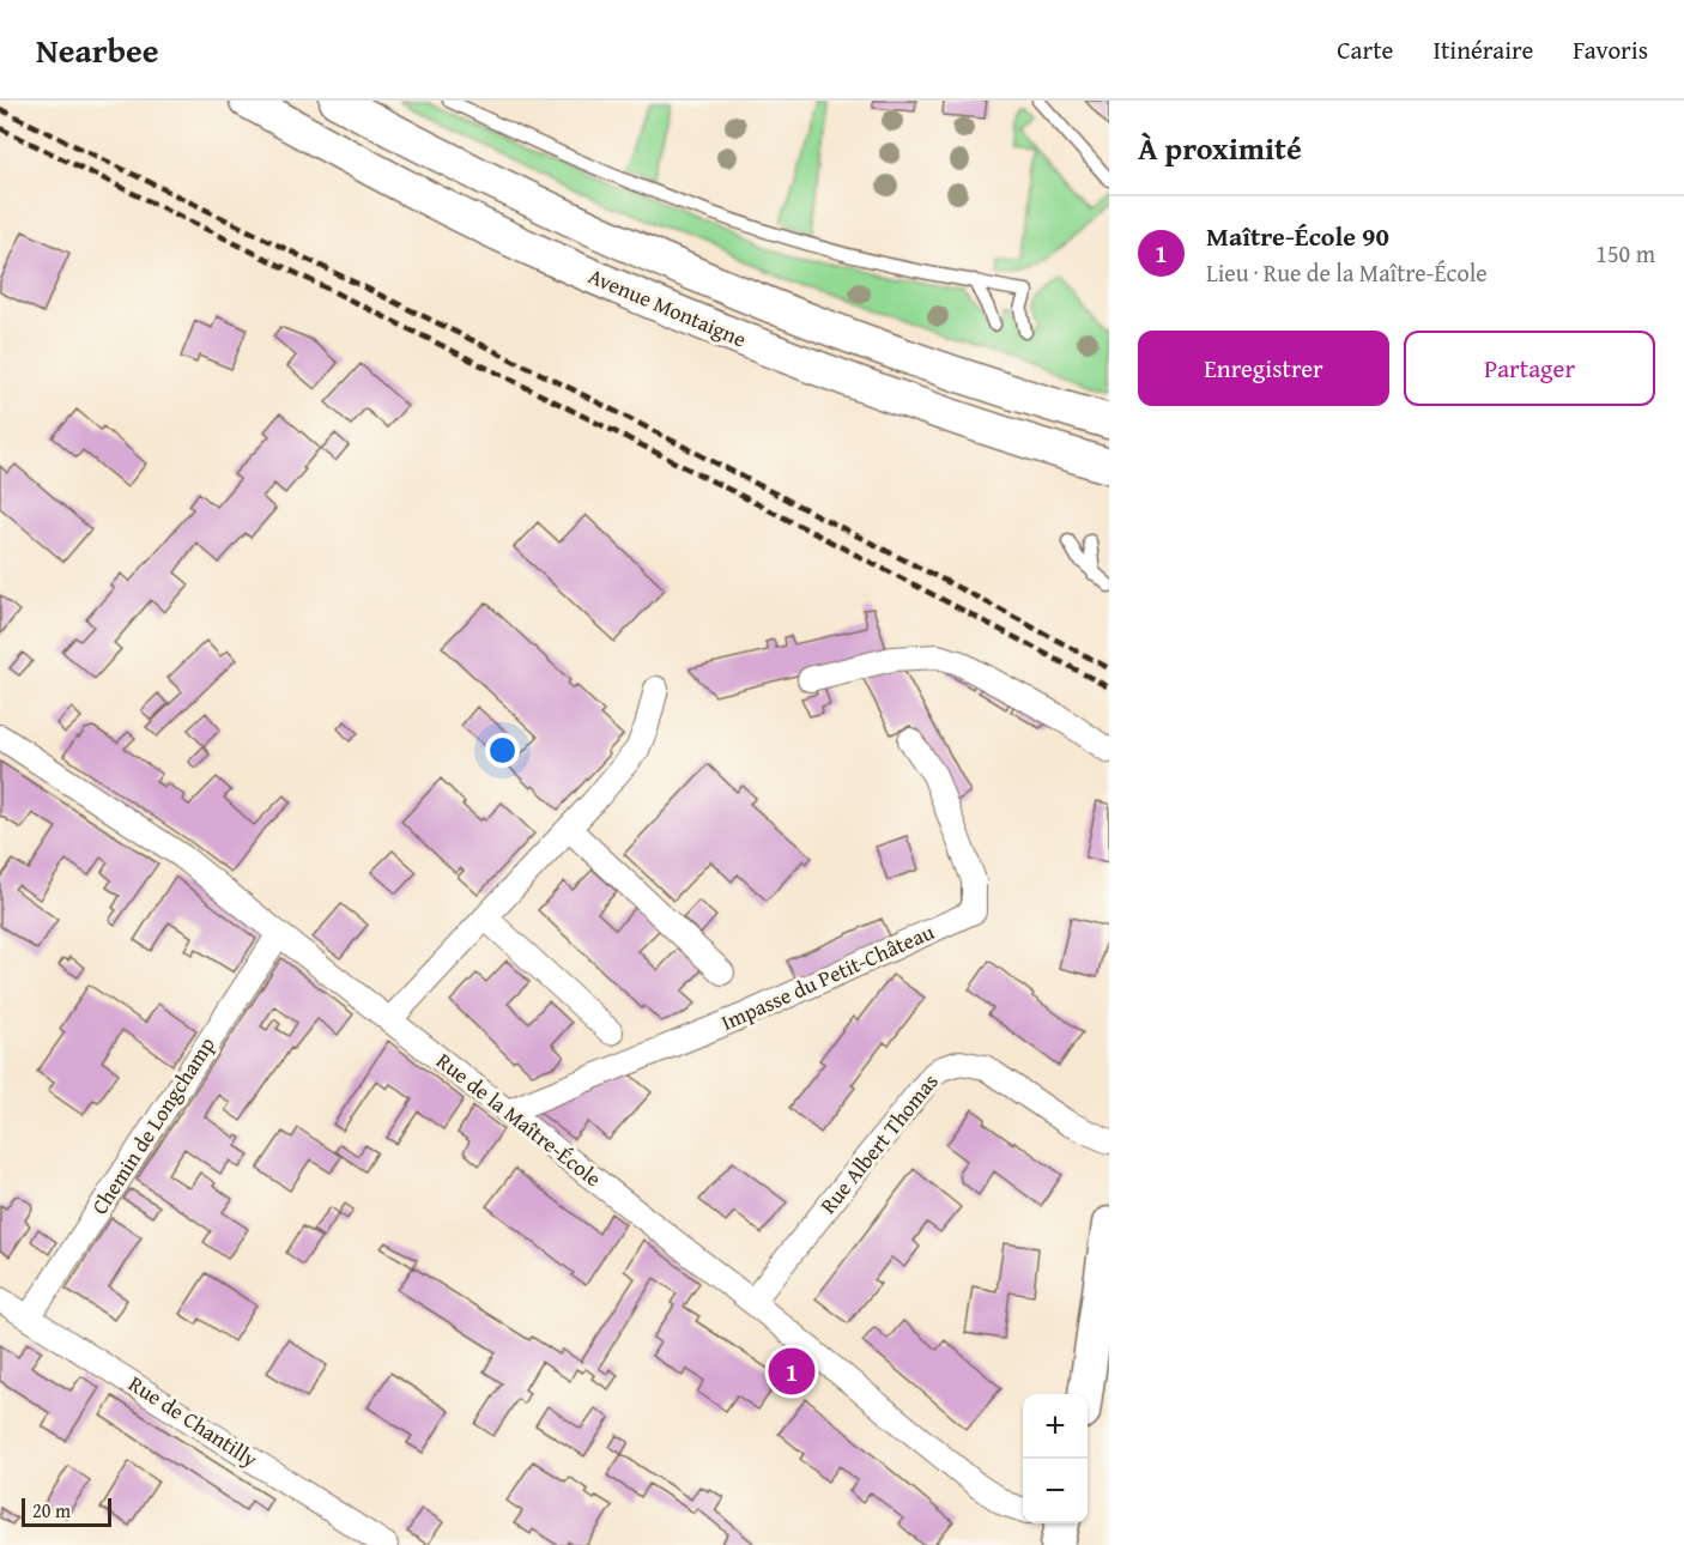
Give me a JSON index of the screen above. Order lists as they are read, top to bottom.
{
  "streets": {
    "main road": ["Avenue Montaigne"],
    "street": [
      "Impasse du Petit-Château",
      "Rue de la Maître-École",
      "Chemin de Longchamp",
      "Rue Albert Thomas",
      "Rue de Chantilly"
    ]
  },
  "crossings": [
    ["Impasse du Petit-Château", "Rue de la Maître-École"],
    ["Rue de la Maître-École", "Chemin de Longchamp"],
    ["Rue de la Maître-École", "Rue Albert Thomas"],
    ["Chemin de Longchamp", "Rue de Chantilly"]
  ],
  "scale_bar": "20 m",
  "page": {
    "header": "Nearbee",
    "nav": ["Carte", "Itinéraire", "Favoris"],
    "heading": "À proximité",
    "list": [
      {
        "mark": "1",
        "name": "Maître-École 90",
        "note": "Lieu · Rue de la Maître-École",
        "value": "150 m"
      }
    ],
    "buttons": ["Enregistrer", "Partager"],
    "pins": "1",
    "map_buttons": ["+", "−"],
    "scale": "20 m"
  }
}
